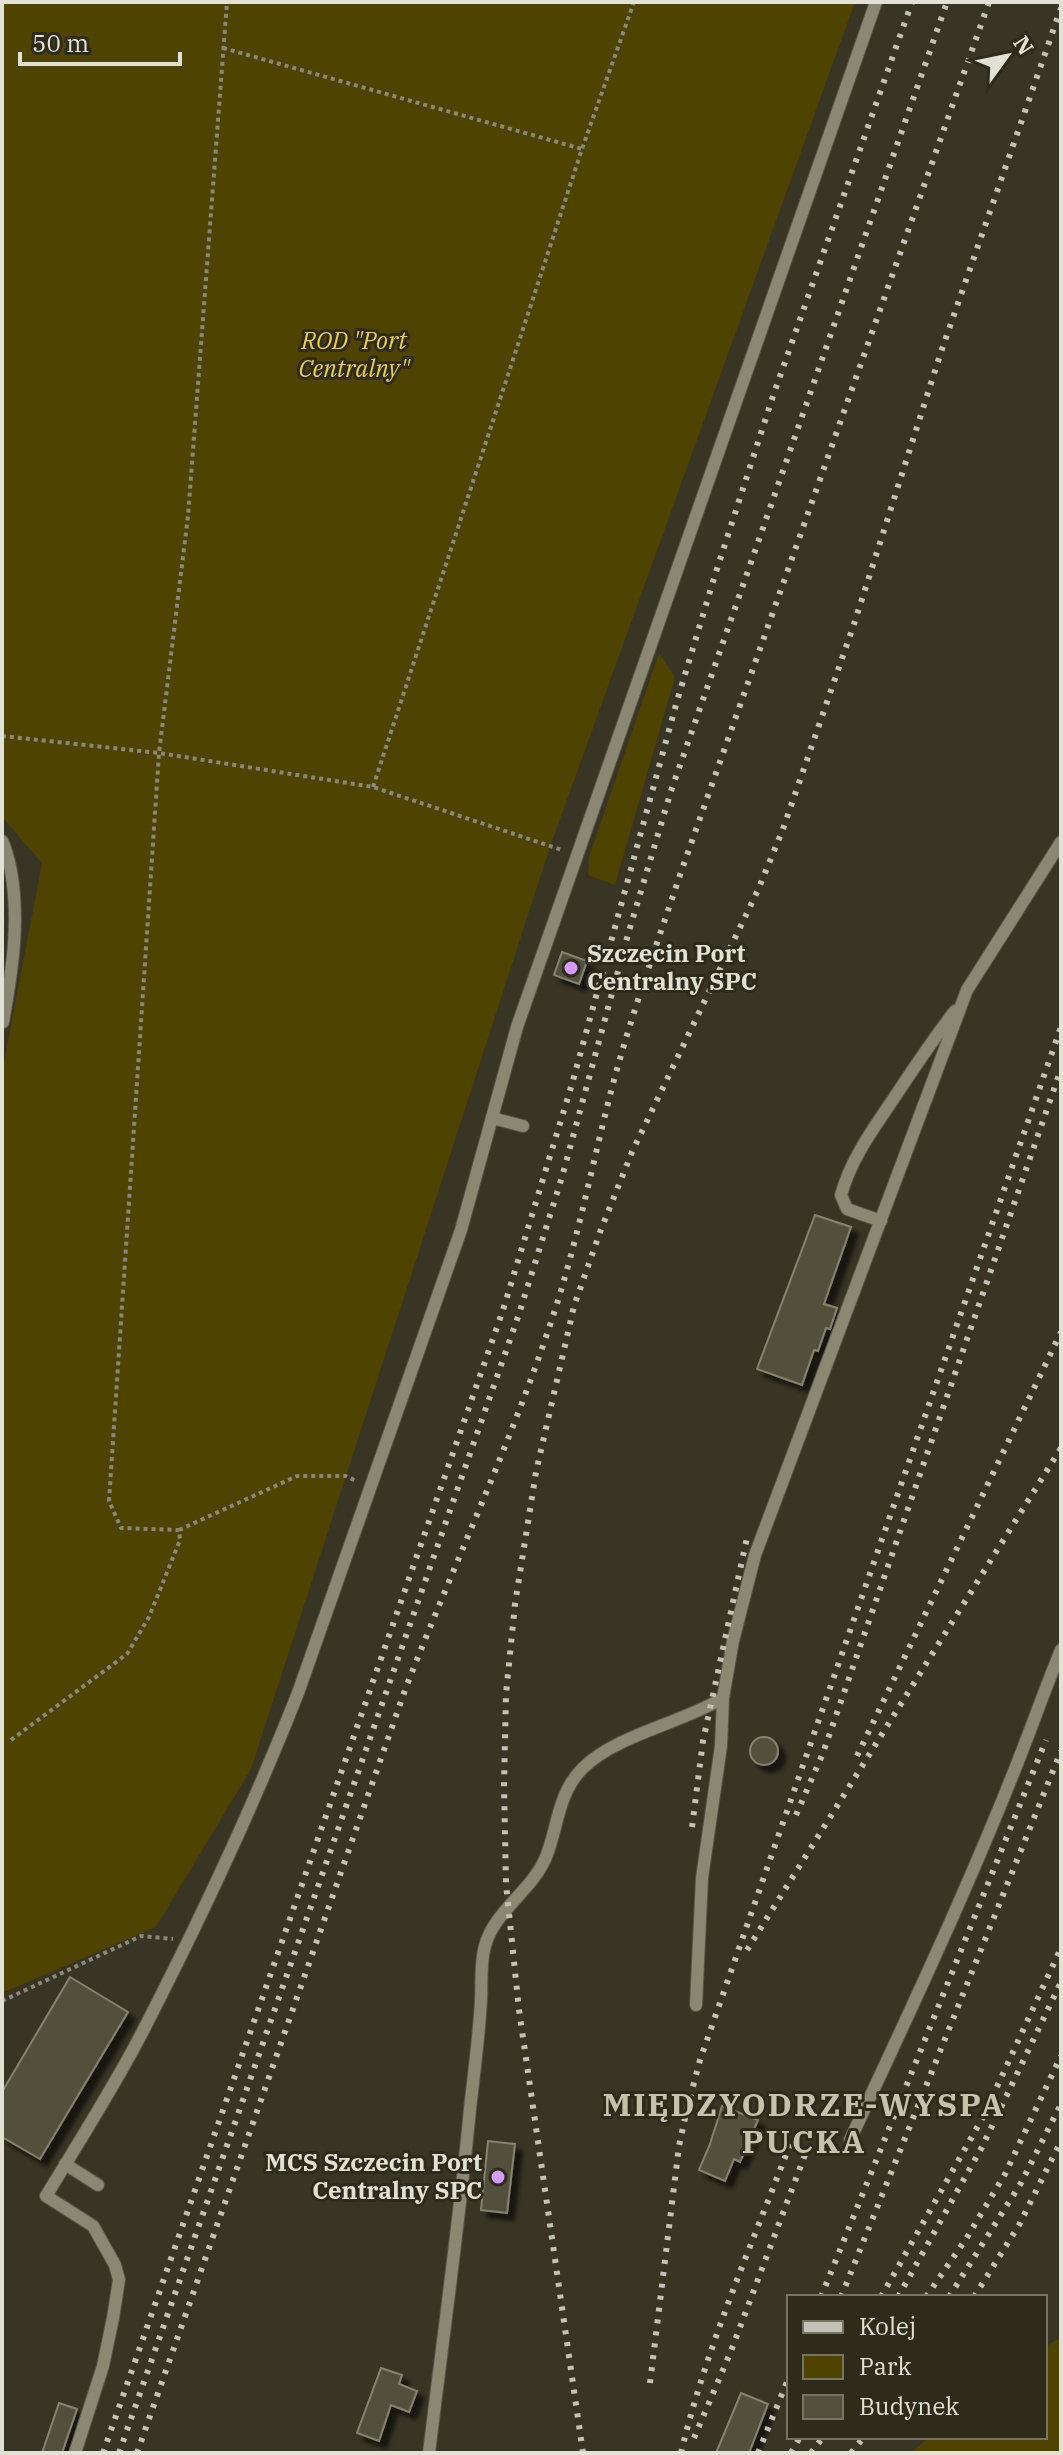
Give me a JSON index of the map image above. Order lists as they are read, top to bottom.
{
  "districts": ["MIĘDZYODRZE-WYSPA PUCKA"],
  "parks": ["ROD \"Port Centralny\""],
  "places": ["Szczecin Port Centralny SPC", "MCS Szczecin Port Centralny SPC"],
  "legend": ["Kolej", "Park", "Budynek"],
  "scale_bar": "50 m",
  "north": "top right"
}
